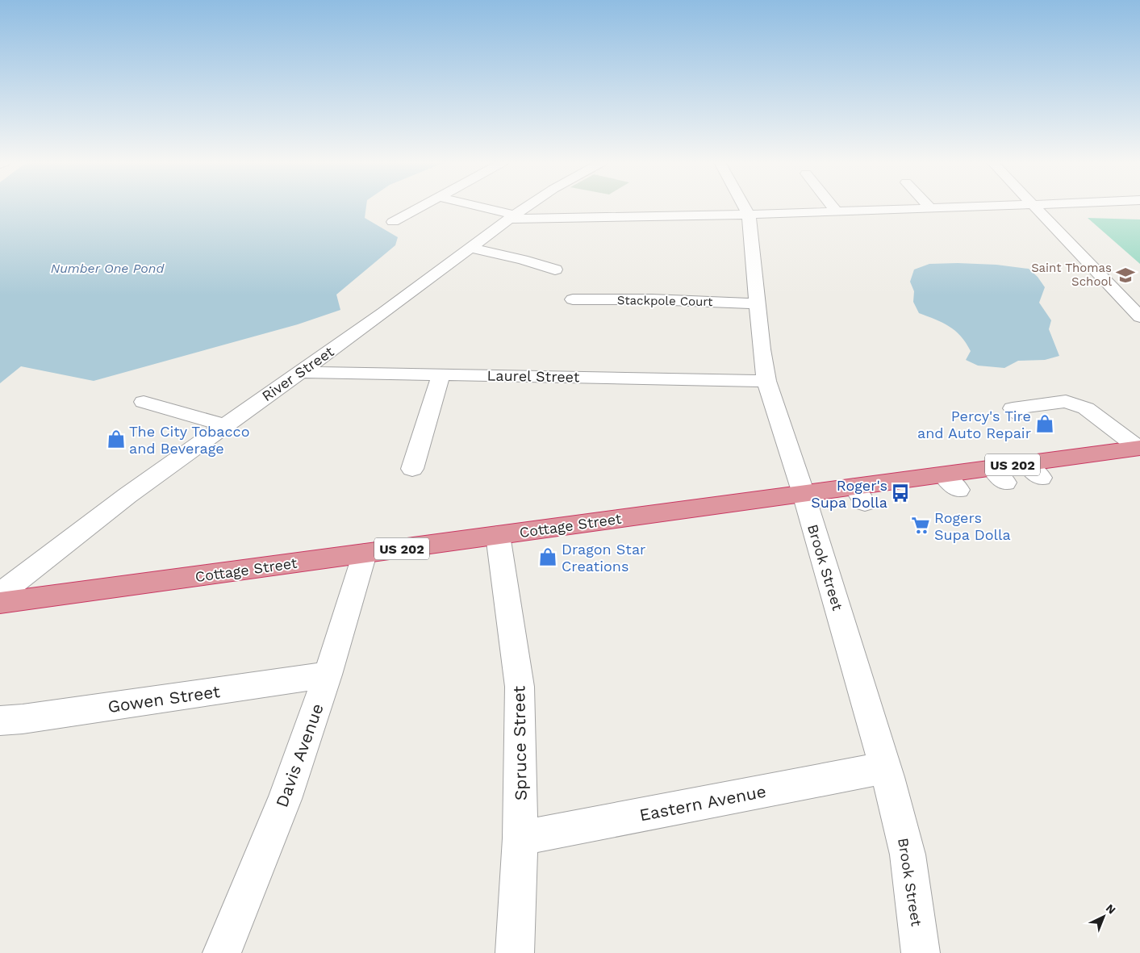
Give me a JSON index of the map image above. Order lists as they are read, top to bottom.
{
  "streets": {
    "highway": ["US 202", "Cottage Street"],
    "street": [
      "Stackpole Court",
      "River Street",
      "Laurel Street",
      "Brook Street",
      "Gowen Street",
      "Spruce Street",
      "Davis Avenue",
      "Eastern Avenue"
    ]
  },
  "crossings": [
    ["Stackpole Court", "Brook Street"],
    ["River Street", "Laurel Street"],
    ["Laurel Street", "Brook Street"],
    ["Cottage Street", "Brook Street"],
    ["Cottage Street", "Spruce Street"],
    ["Cottage Street", "Davis Avenue"],
    ["Brook Street", "Eastern Avenue"],
    ["Gowen Street", "Davis Avenue"],
    ["Spruce Street", "Eastern Avenue"]
  ],
  "water": ["Number One Pond"],
  "places": {
    "school or university": ["Saint Thomas School"],
    "shop": ["Percy's Tire and Auto Repair", "The City Tobacco and Beverage", "Dragon Star Creations"],
    "bus stop": ["Roger's Supa Dolla"],
    "supermarket": ["Rogers Supa Dolla"]
  },
  "north": "top right"
}
